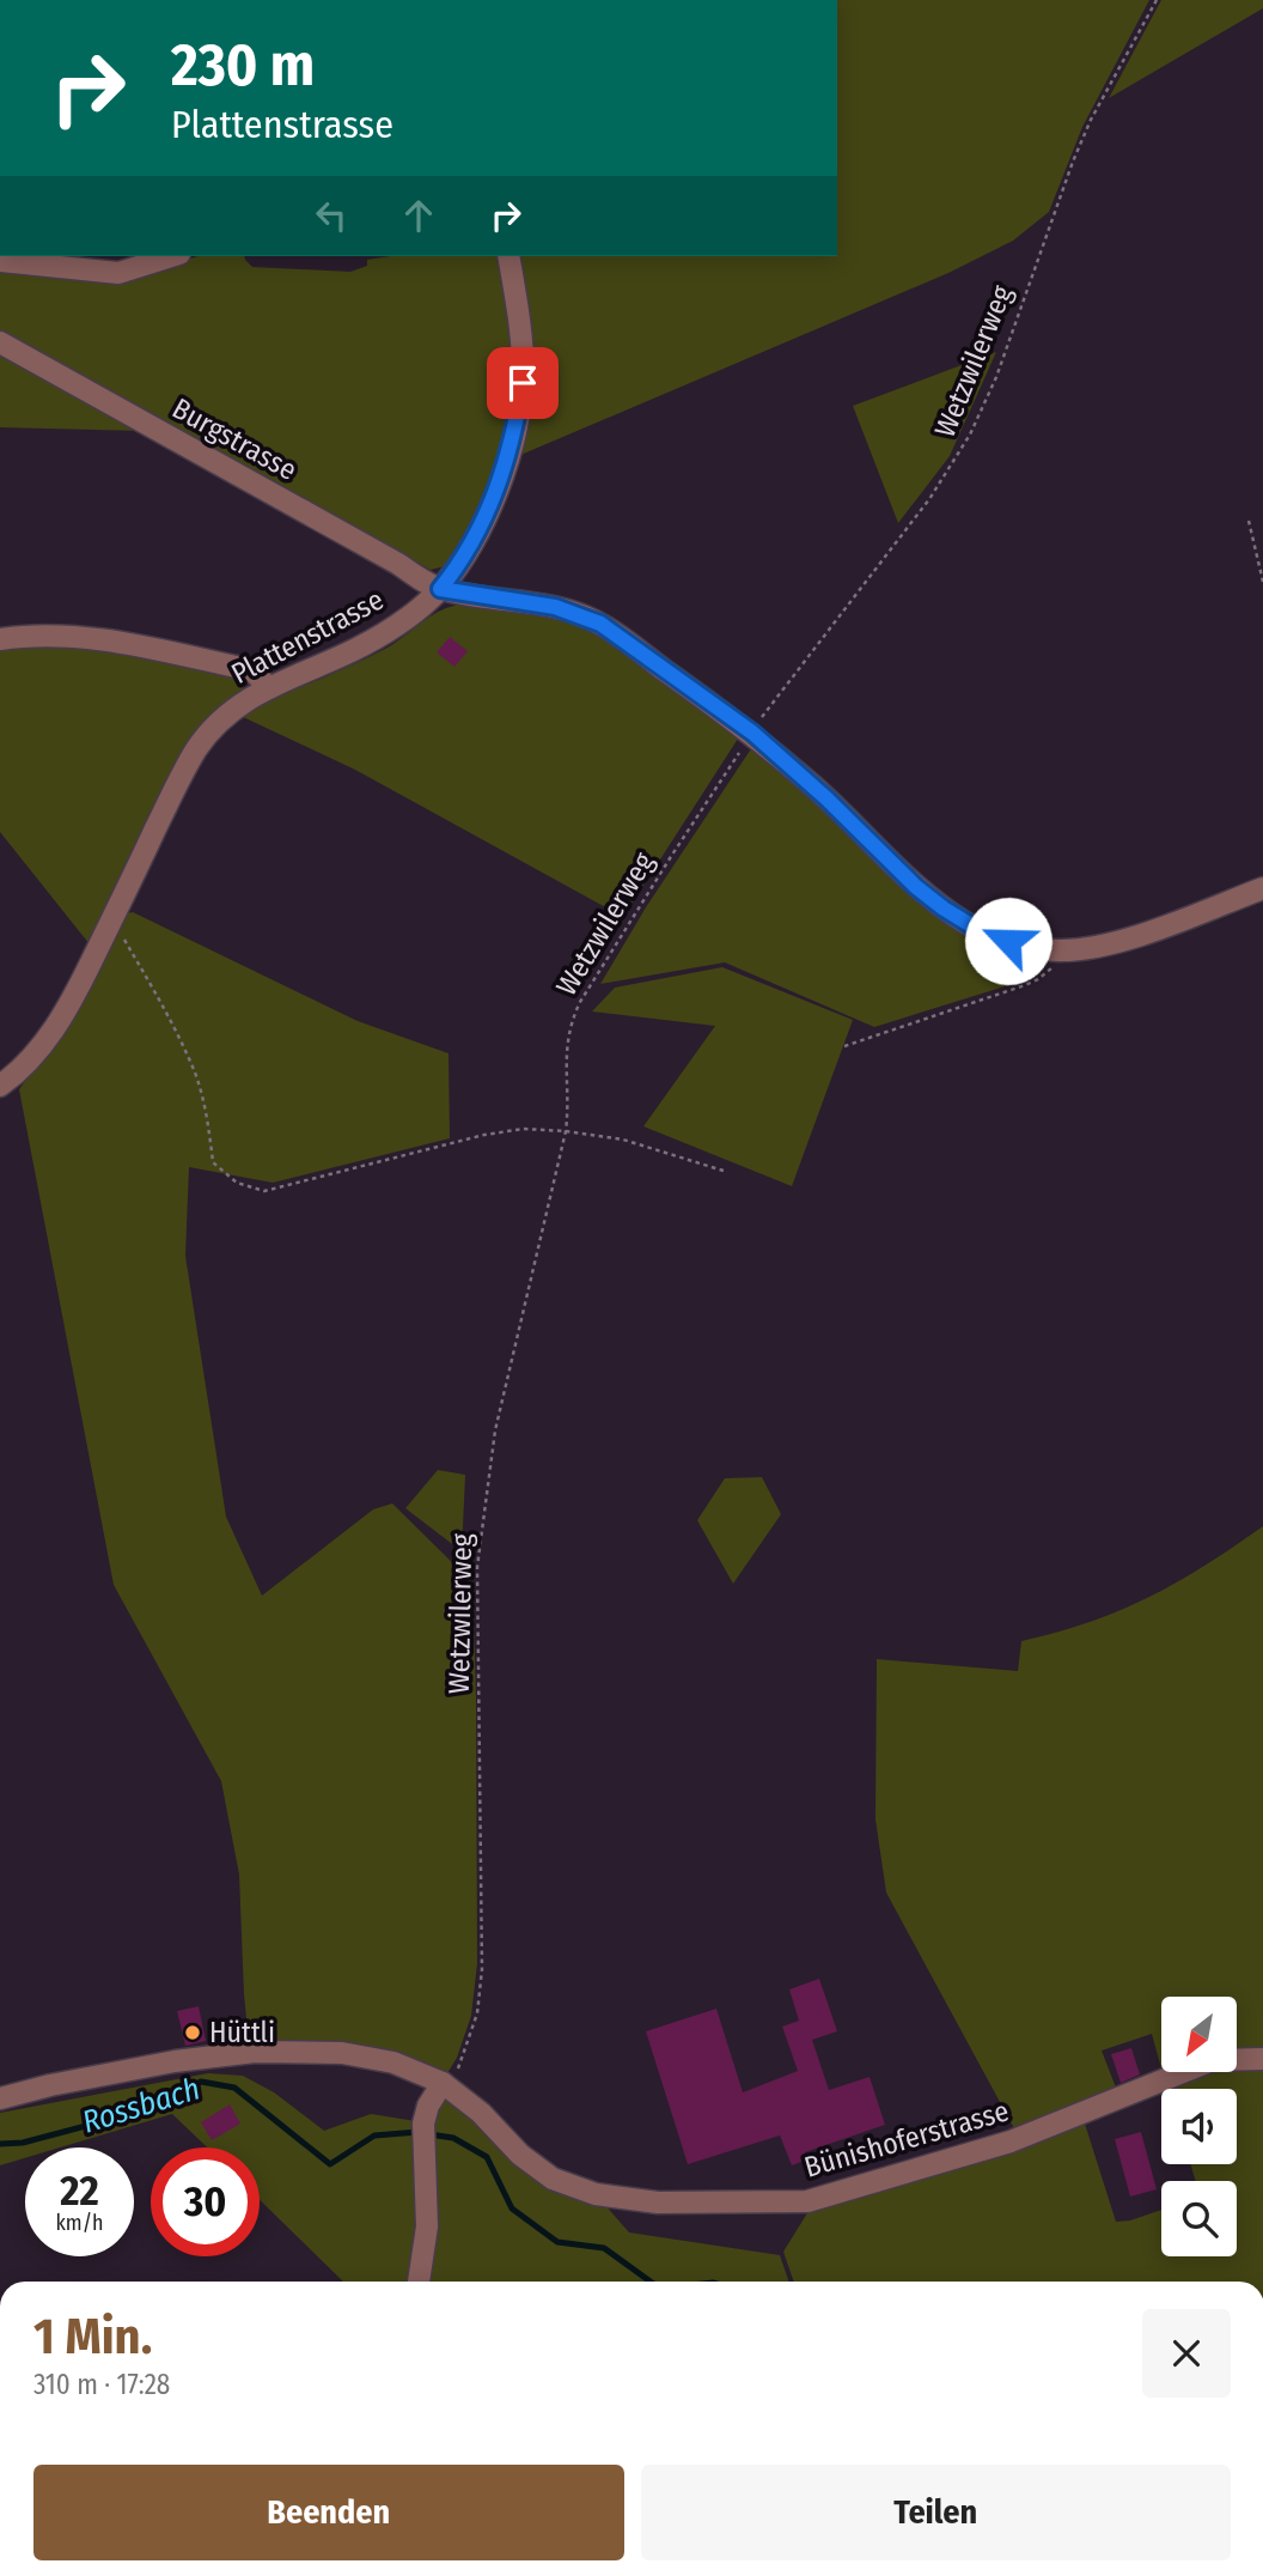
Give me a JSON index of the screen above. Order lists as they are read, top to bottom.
{
  "streets": {
    "street": ["Burgstrasse", "Plattenstrasse", "Bünishoferstrasse"],
    "path": ["Wetzwilerweg"]
  },
  "crossings": [
    ["Wetzwilerweg", "Bünishoferstrasse"],
    ["Burgstrasse", "Plattenstrasse"]
  ],
  "water": ["Rossbach"],
  "places": ["Hüttli"],
  "north": "bottom left",
  "page": {
    "turn": ["230 m", "Plattenstrasse"],
    "speed": "22 km/h",
    "limit": "30",
    "heading": ["1 Min.", "310 m · 17:28"],
    "buttons": ["Beenden", "Teilen"]
  }
}
